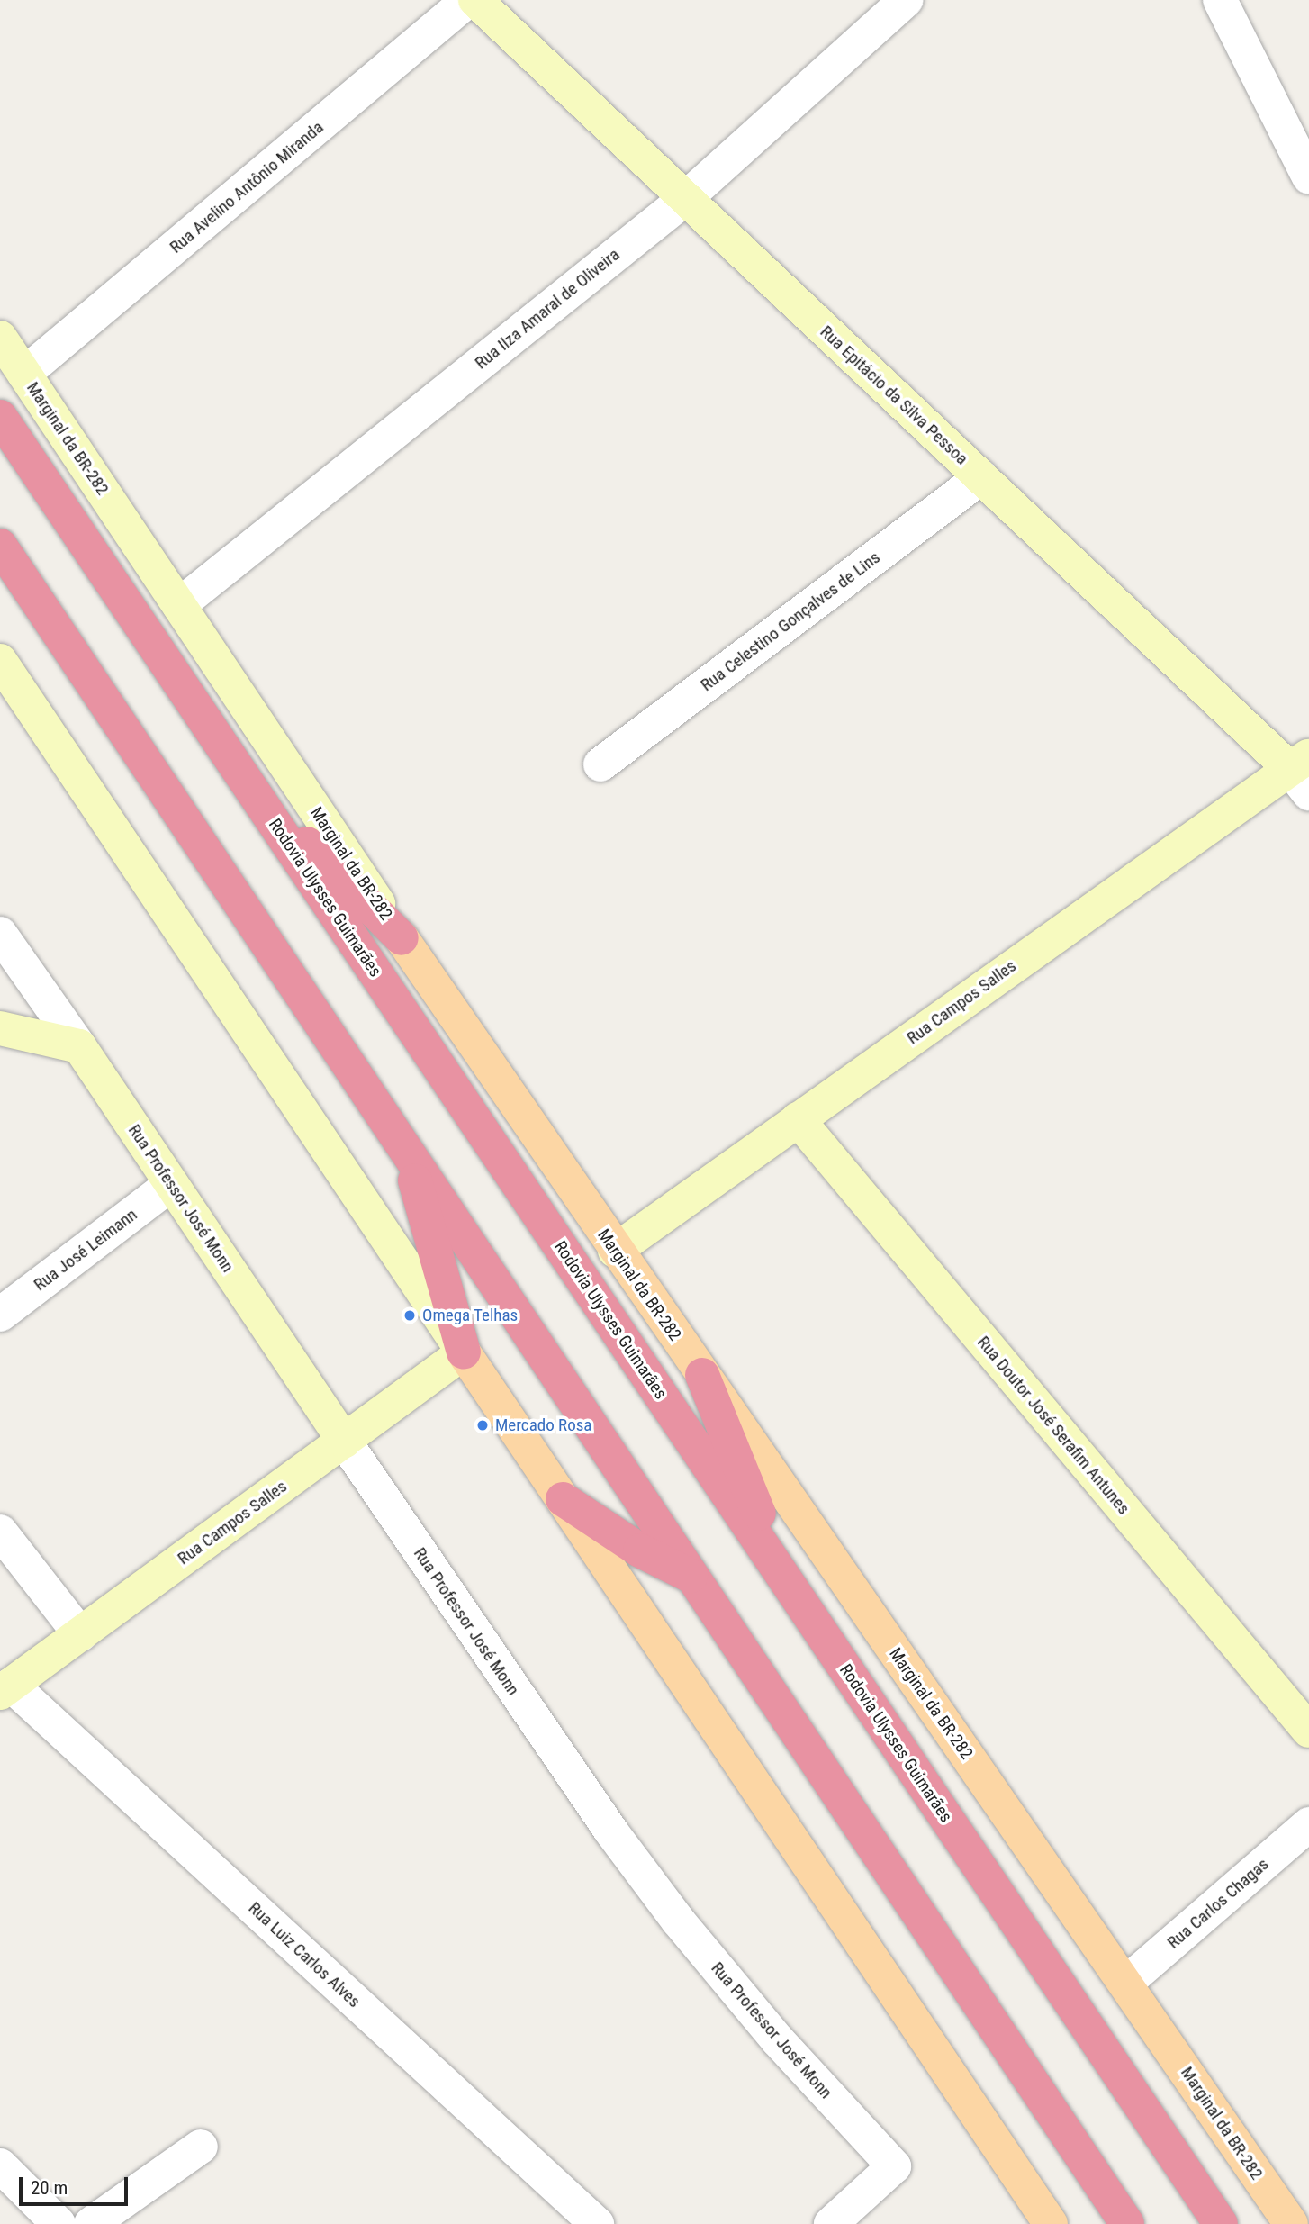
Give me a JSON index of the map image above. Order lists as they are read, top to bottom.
{
  "streets": {
    "highway": ["Rodovia Ulysses Guimarães"],
    "main road": ["Marginal da BR-282"],
    "street": [
      "Rua Avelino Antônio Miranda",
      "Rua Ilza Amaral de Oliveira",
      "Rua Epitácio da Silva Pessoa",
      "Rua Celestino Gonçalves de Lins",
      "Rua Campos Salles",
      "Rua Professor José Monn",
      "Rua José Leimann",
      "Rua Doutor José Serafim Antunes",
      "Rua Carlos Chagas",
      "Rua Luiz Carlos Alves"
    ]
  },
  "crossings": [
    ["Rua Avelino Antônio Miranda", "Marginal da BR-282"],
    ["Rua Ilza Amaral de Oliveira", "Rua Epitácio da Silva Pessoa"],
    ["Rua Ilza Amaral de Oliveira", "Marginal da BR-282"],
    ["Rua Epitácio da Silva Pessoa", "Rua Celestino Gonçalves de Lins"],
    ["Rua Epitácio da Silva Pessoa", "Rua Campos Salles"],
    ["Marginal da BR-282", "Rua Campos Salles"],
    ["Marginal da BR-282", "Rua Carlos Chagas"],
    ["Rua Campos Salles", "Rua Professor José Monn"],
    ["Rua Campos Salles", "Rua Doutor José Serafim Antunes"],
    ["Rua Campos Salles", "Rua Luiz Carlos Alves"],
    ["Rua Professor José Monn", "Rua José Leimann"]
  ],
  "places": ["Omega Telhas", "Mercado Rosa"],
  "scale_bar": "20 m"
}
